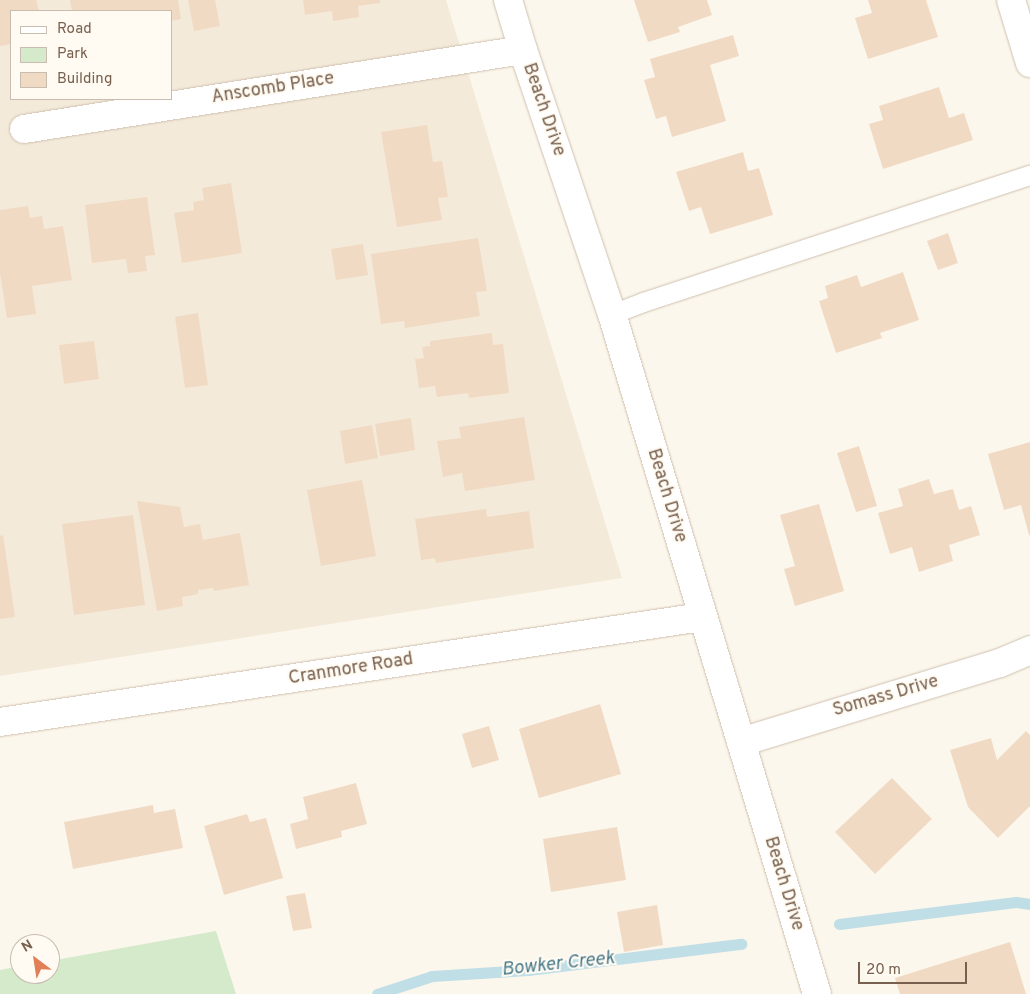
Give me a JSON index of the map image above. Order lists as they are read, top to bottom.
{
  "streets": {
    "street": [
      "Anscomb Place",
      "Beach Drive",
      "Cranmore Road",
      "Somass Drive"
    ]
  },
  "crossings": [
    ["Anscomb Place", "Beach Drive"],
    ["Beach Drive", "Cranmore Road"],
    ["Beach Drive", "Somass Drive"]
  ],
  "water": ["Bowker Creek"],
  "legend": ["Road", "Park", "Building"],
  "scale_bar": "20 m",
  "north": "top left"
}
